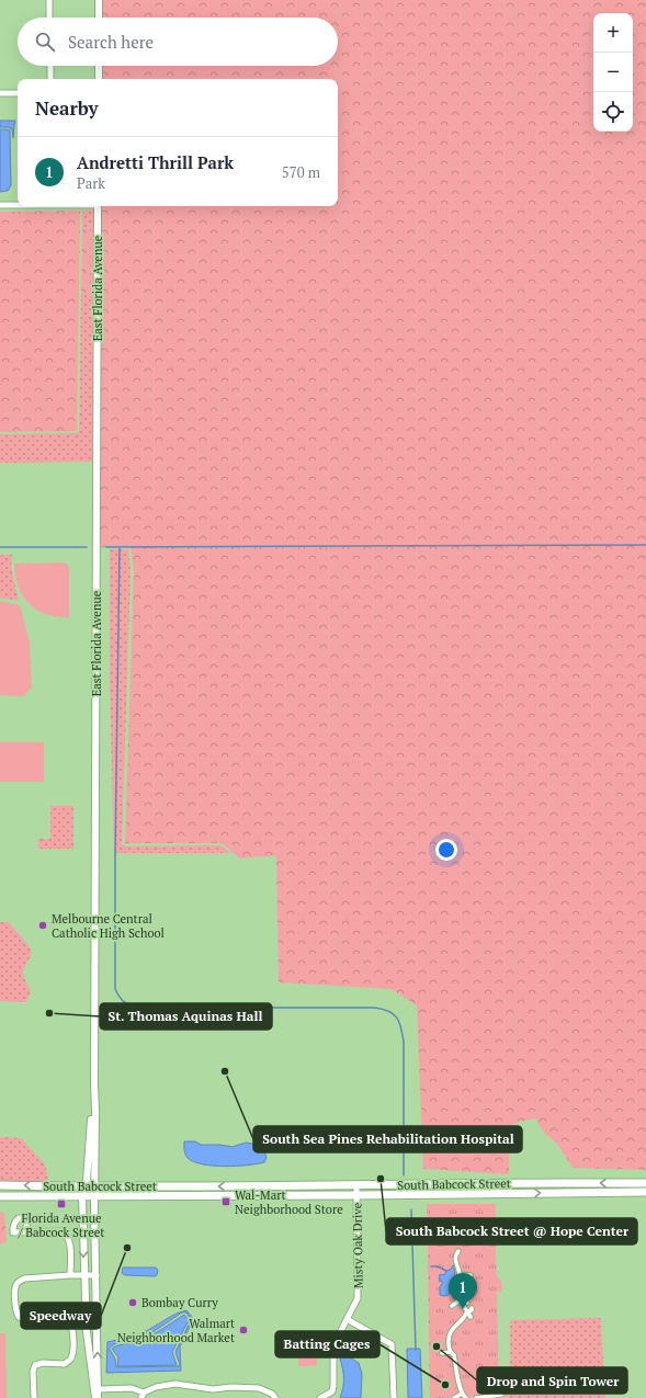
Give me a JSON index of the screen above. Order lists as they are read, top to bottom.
{
  "streets": {
    "main road": ["South Babcock Street"],
    "street": ["East Florida Avenue", "Misty Oak Drive"]
  },
  "crossings": [
    ["East Florida Avenue", "South Babcock Street"],
    ["South Babcock Street", "Misty Oak Drive"]
  ],
  "places": {
    "other": [
      "Melbourne Central Catholic High School",
      "St. Thomas Aquinas Hall",
      "South Sea Pines Rehabilitation Hospital",
      "South Babcock Street @ Hope Center",
      "Speedway",
      "Bombay Curry",
      "Walmart Neighborhood Market",
      "Drop and Spin Tower",
      "Batting Cages"
    ],
    "transit": ["Wal-Mart Neighborhood Store", "Florida Avenue / Babcock Street"]
  },
  "page": {
    "map_buttons": ["+", "−"],
    "search": "Search here",
    "heading": "Nearby",
    "list": [
      {
        "mark": "1",
        "name": "Andretti Thrill Park",
        "note": "Park",
        "value": "570 m"
      }
    ],
    "pins": "1"
  }
}
